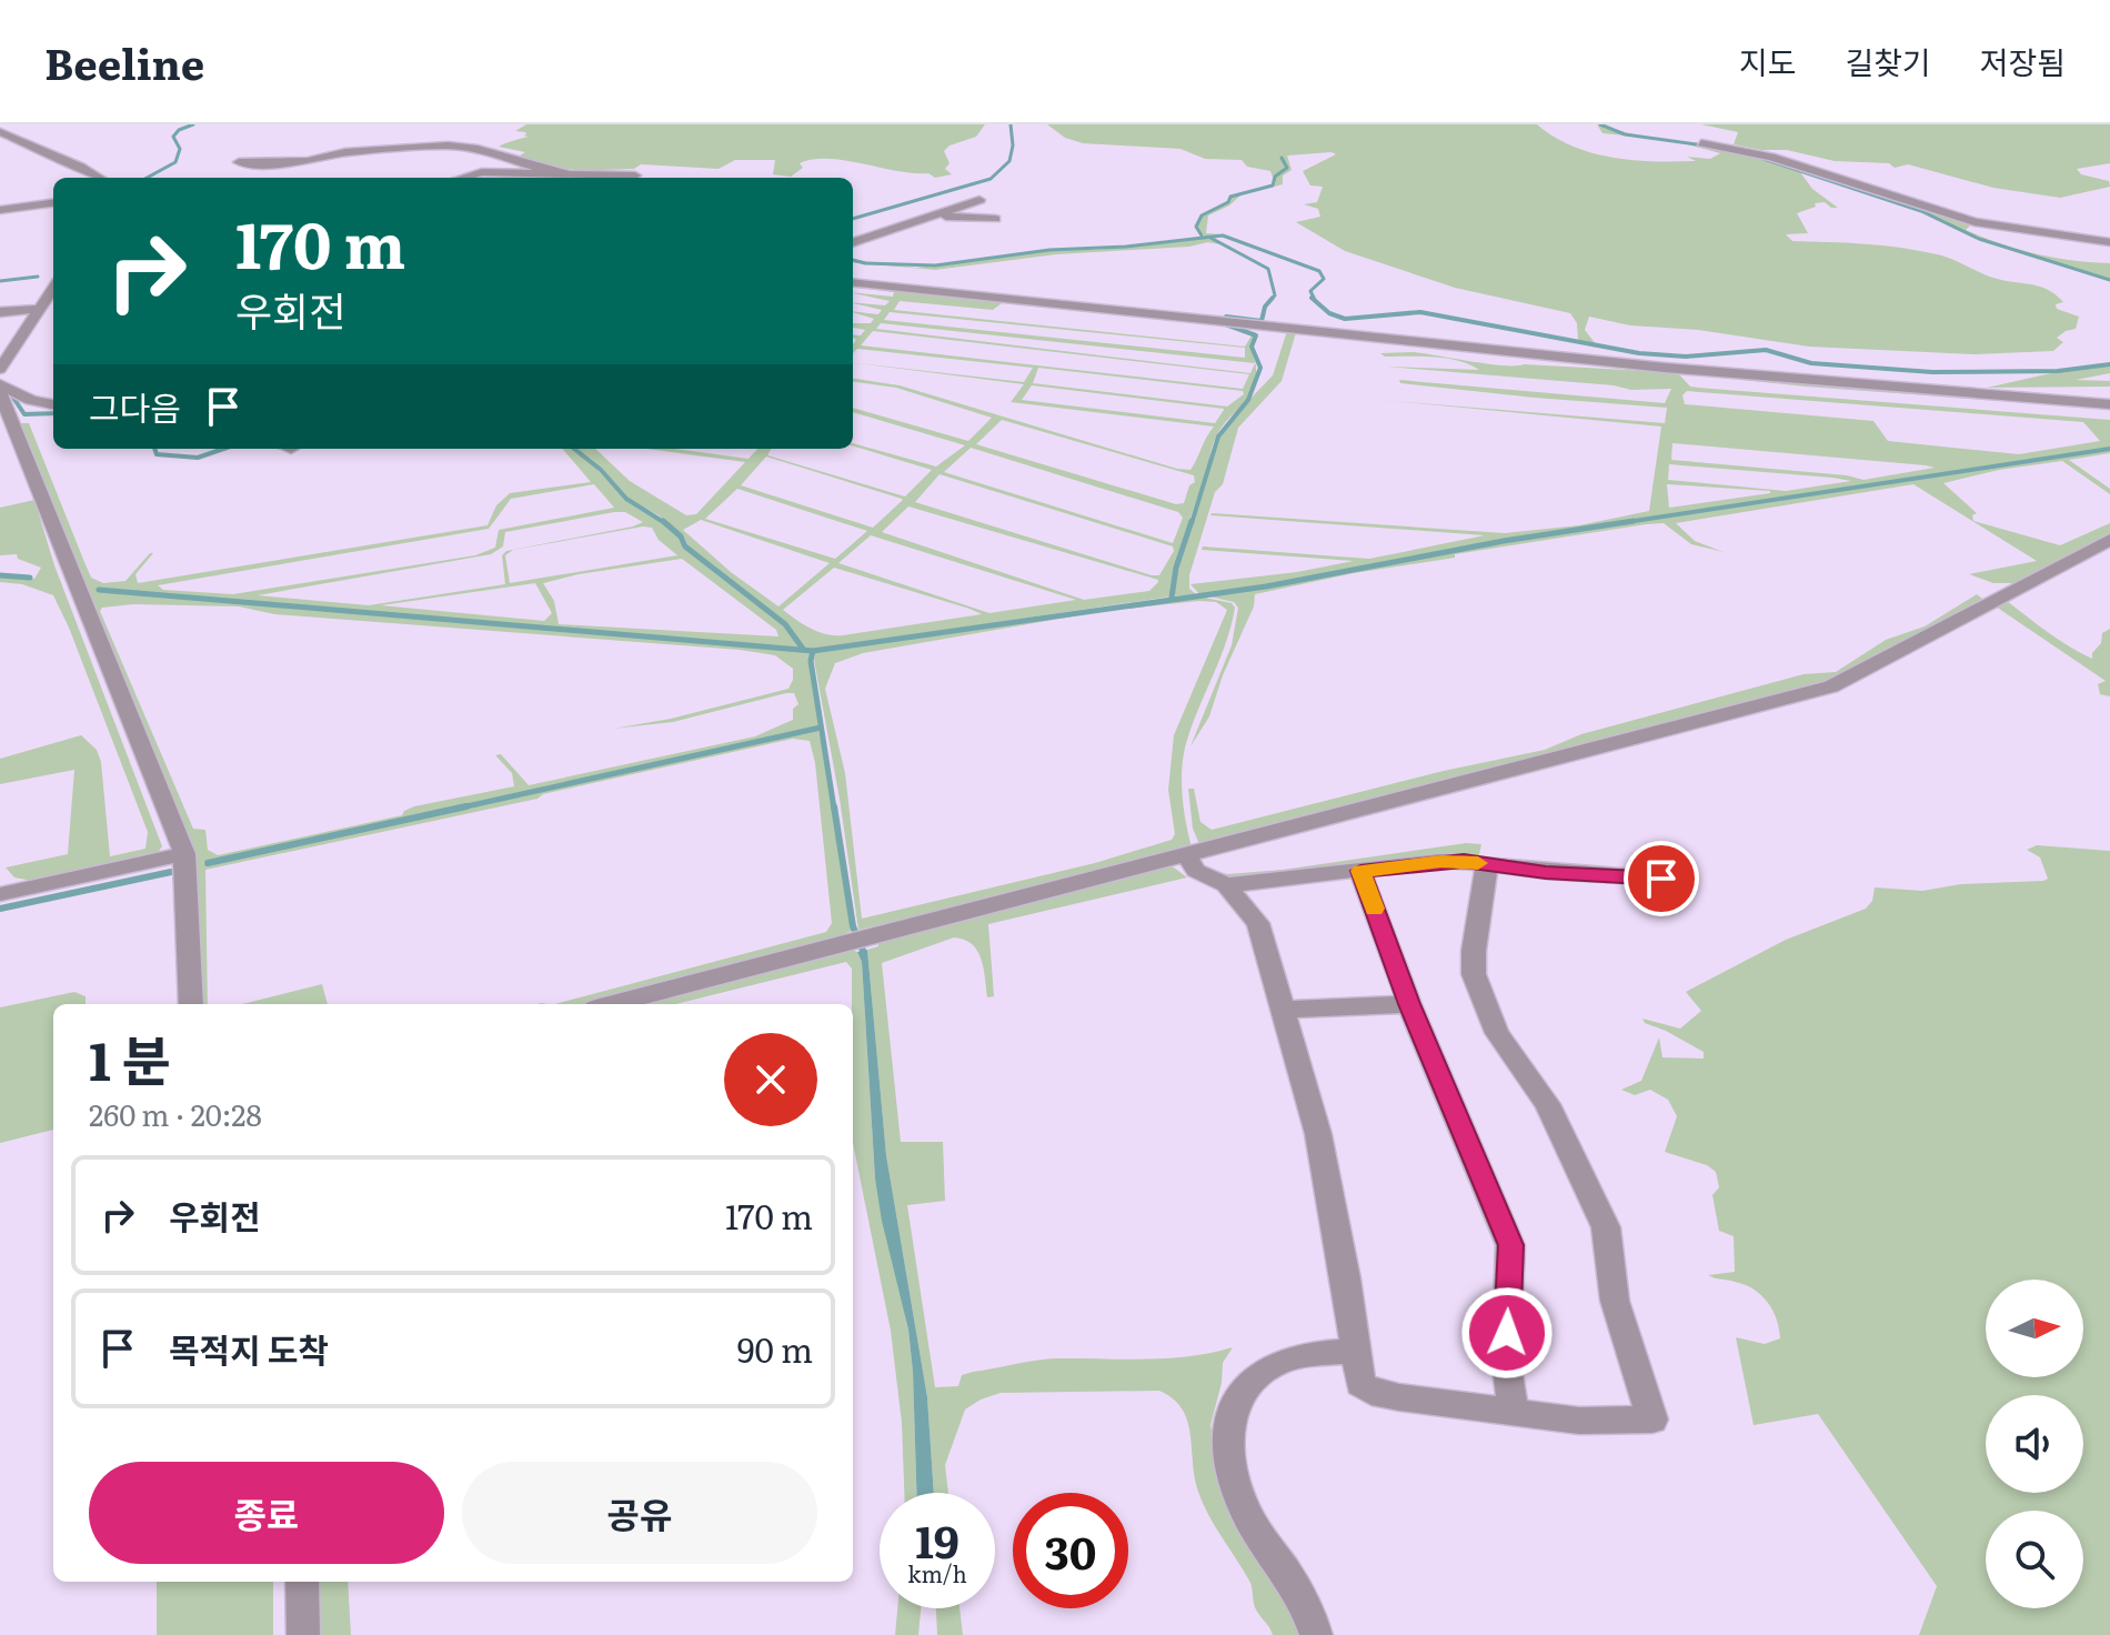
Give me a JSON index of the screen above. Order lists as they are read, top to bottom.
{
  "north": "right",
  "page": {
    "header": "Beeline",
    "nav": ["지도", "길찾기", "저장됨"],
    "turn": ["170 m", "우회전"],
    "then": "그다음",
    "heading": ["1 분", "260 m · 20:28"],
    "list": [
      {
        "name": "우회전",
        "value": "170 m"
      },
      {
        "name": "목적지 도착",
        "value": "90 m"
      }
    ],
    "buttons": ["종료", "공유"],
    "speed": "19 km/h",
    "limit": "30"
  }
}
